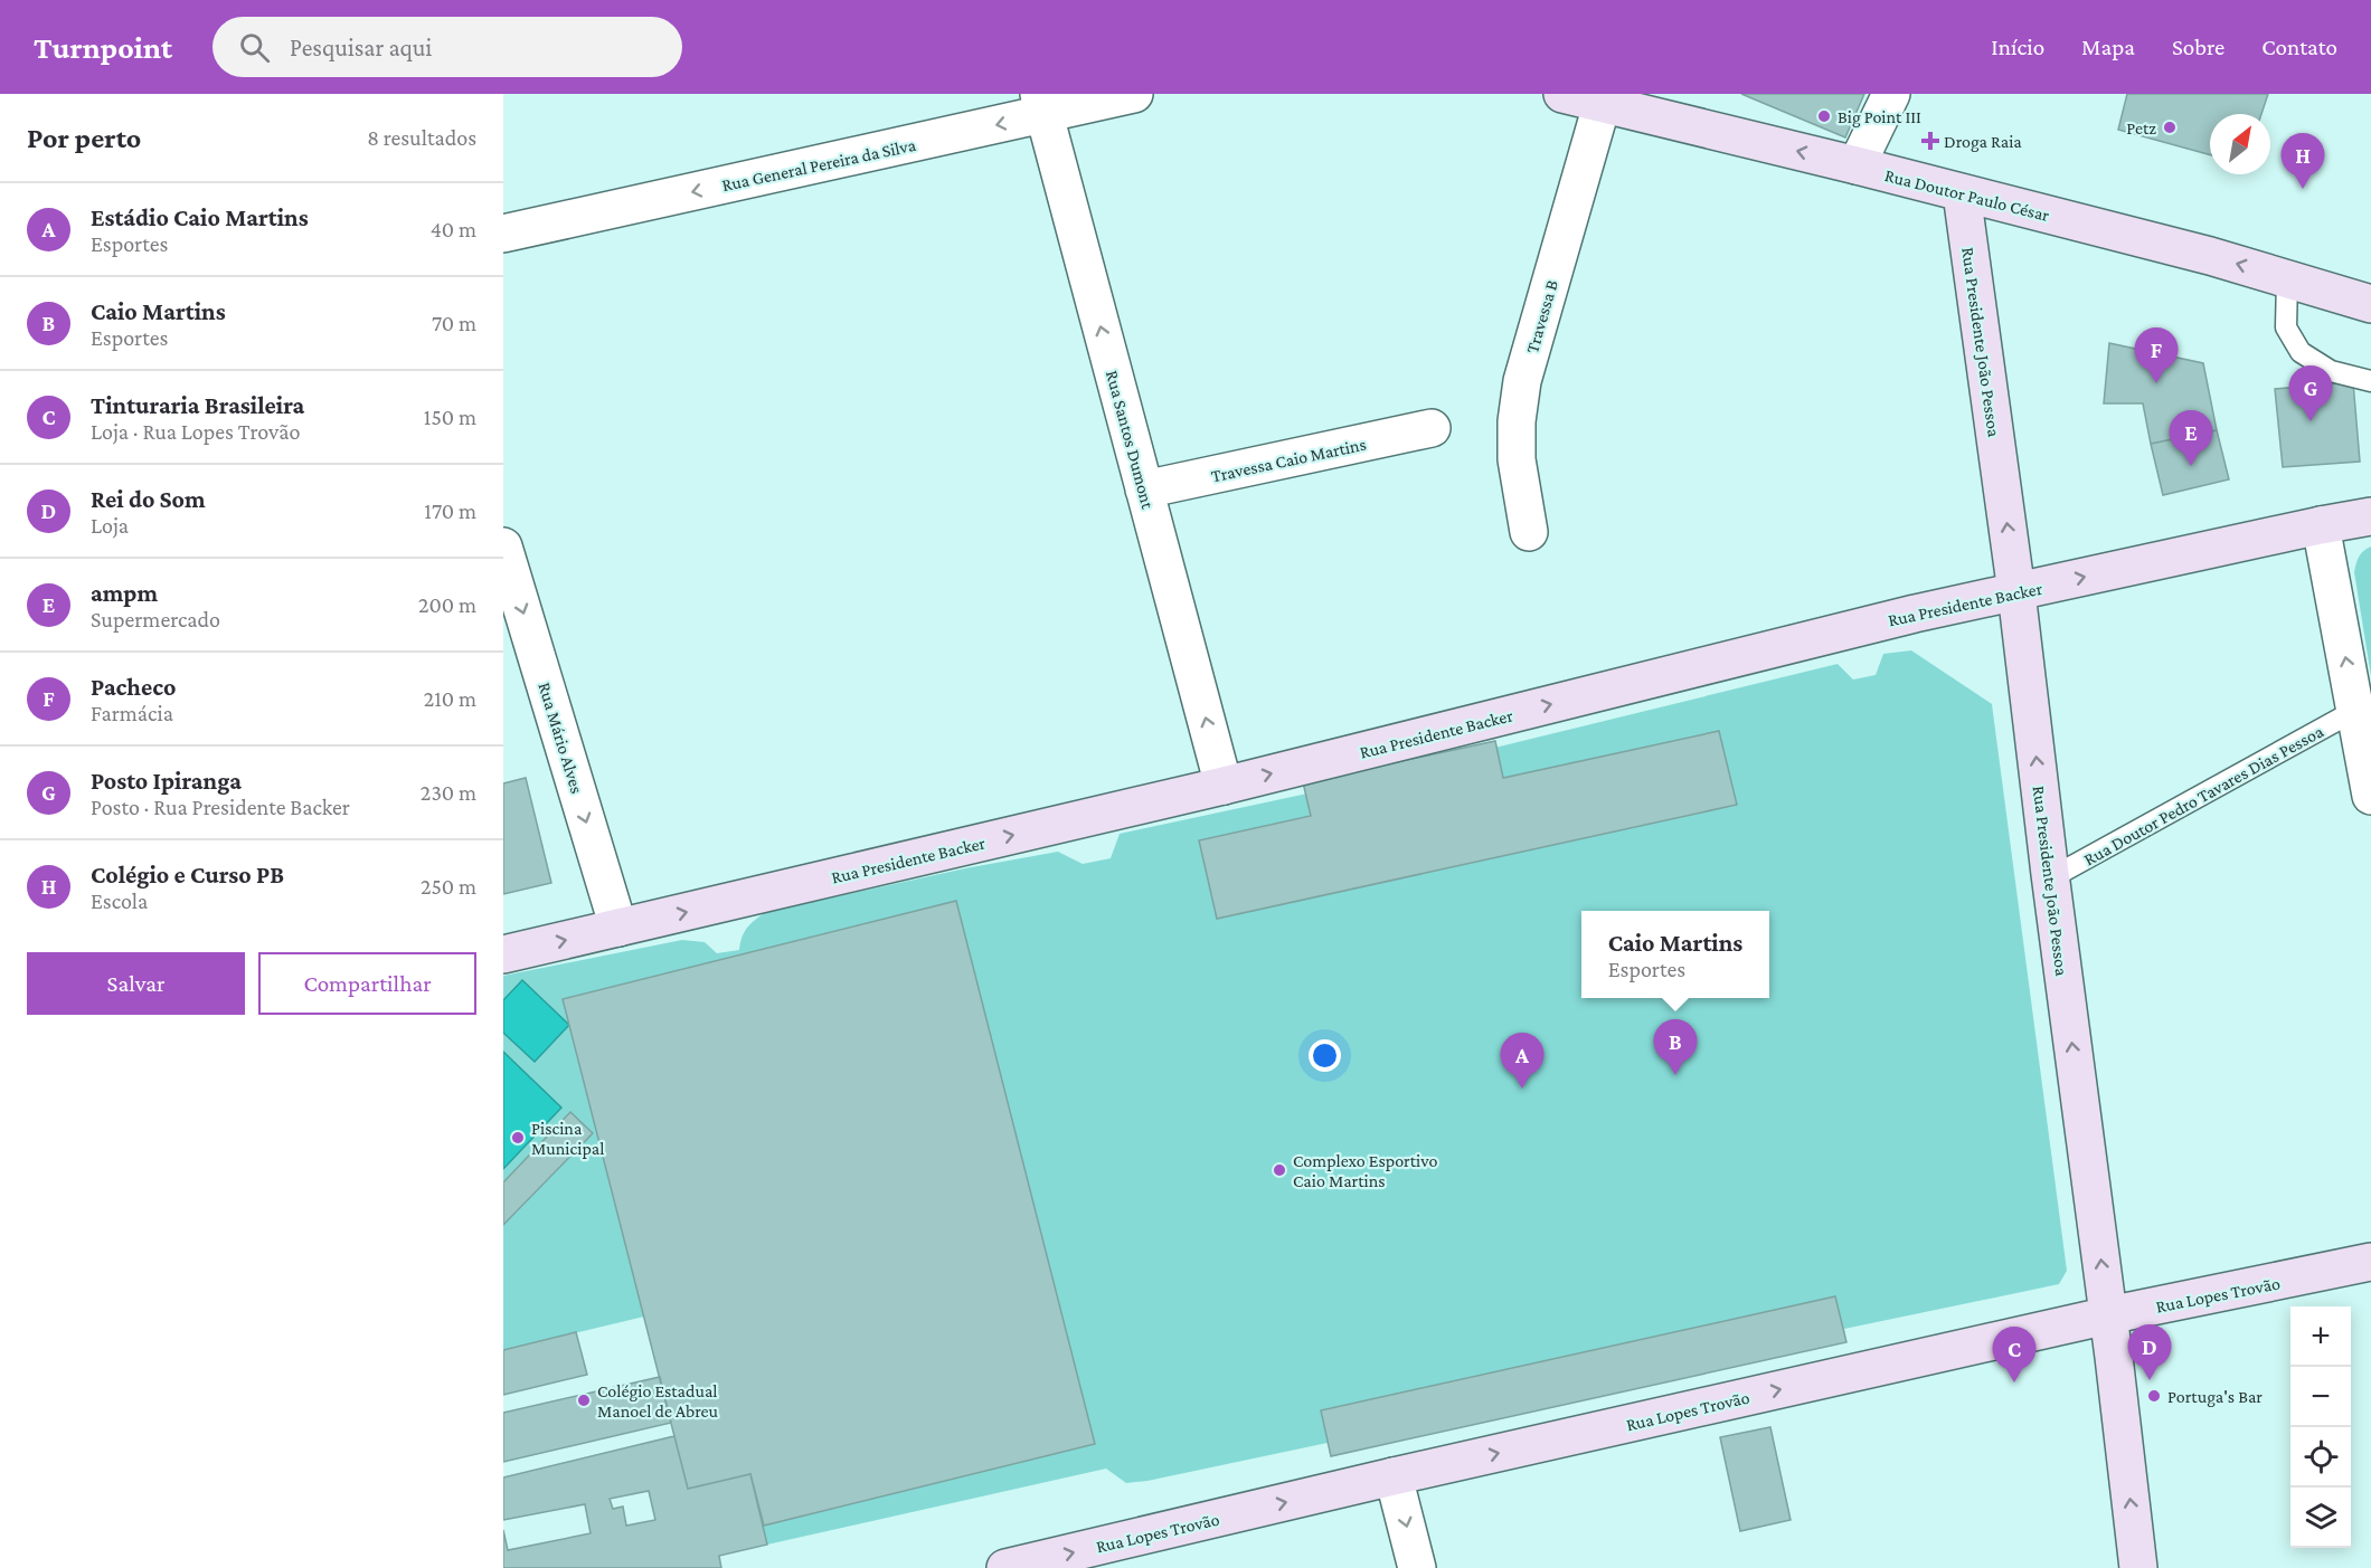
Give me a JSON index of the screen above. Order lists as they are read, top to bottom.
{
  "streets": {
    "street": [
      "Rua General Pereira da Silva",
      "Rua Doutor Paulo César",
      "Travessa B",
      "Rua Presidente João Pessoa",
      "Rua Santos Dumont",
      "Travessa Caio Martins",
      "Rua Presidente Backer",
      "Rua Mário Alves",
      "Rua Lopes Trovão"
    ],
    "lane": ["Rua Doutor Pedro Tavares Dias Pessoa"]
  },
  "crossings": [
    ["Rua General Pereira da Silva", "Rua Santos Dumont"],
    ["Rua Doutor Paulo César", "Travessa B"],
    ["Rua Doutor Paulo César", "Rua Presidente João Pessoa"],
    ["Rua Presidente João Pessoa", "Rua Presidente Backer"],
    ["Rua Presidente João Pessoa", "Rua Doutor Pedro Tavares Dias Pessoa"],
    ["Rua Presidente João Pessoa", "Rua Lopes Trovão"],
    ["Rua Santos Dumont", "Travessa Caio Martins"],
    ["Rua Santos Dumont", "Rua Presidente Backer"],
    ["Rua Presidente Backer", "Rua Mário Alves"]
  ],
  "one_way": [
    "Rua General Pereira da Silva",
    "Rua Doutor Paulo César",
    "Rua Presidente João Pessoa",
    "Rua Santos Dumont",
    "Rua Presidente Backer",
    "Rua Mário Alves",
    "Rua Lopes Trovão"
  ],
  "places": {
    "other": [
      "Big Point III",
      "Petz",
      "Piscina Municipal",
      "Complexo Esportivo Caio Martins",
      "Portuga's Bar",
      "Colégio Estadual Manoel de Abreu"
    ],
    "health": ["Droga Raia"]
  },
  "north": "top right",
  "page": {
    "header": "Turnpoint",
    "search": "Pesquisar aqui",
    "nav": [
      "Início",
      "Mapa",
      "Sobre",
      "Contato"
    ],
    "heading": ["Por perto", "8 resultados"],
    "pins": [
      "H",
      "F",
      "G",
      "E",
      "B",
      "A",
      "D",
      "C"
    ],
    "list": [
      {
        "mark": "A",
        "name": "Estádio Caio Martins",
        "note": "Esportes",
        "value": "40 m"
      },
      {
        "mark": "B",
        "name": "Caio Martins",
        "note": "Esportes",
        "value": "70 m"
      },
      {
        "mark": "C",
        "name": "Tinturaria Brasileira",
        "note": "Loja · Rua Lopes Trovão",
        "value": "150 m"
      },
      {
        "mark": "D",
        "name": "Rei do Som",
        "note": "Loja",
        "value": "170 m"
      },
      {
        "mark": "E",
        "name": "ampm",
        "note": "Supermercado",
        "value": "200 m"
      },
      {
        "mark": "F",
        "name": "Pacheco",
        "note": "Farmácia",
        "value": "210 m"
      },
      {
        "mark": "G",
        "name": "Posto Ipiranga",
        "note": "Posto · Rua Presidente Backer",
        "value": "230 m"
      },
      {
        "mark": "H",
        "name": "Colégio e Curso PB",
        "note": "Escola",
        "value": "250 m"
      }
    ],
    "popup": ["Caio Martins", "Esportes"],
    "buttons": ["Salvar", "Compartilhar"],
    "map_buttons": ["+", "−"]
  }
}
